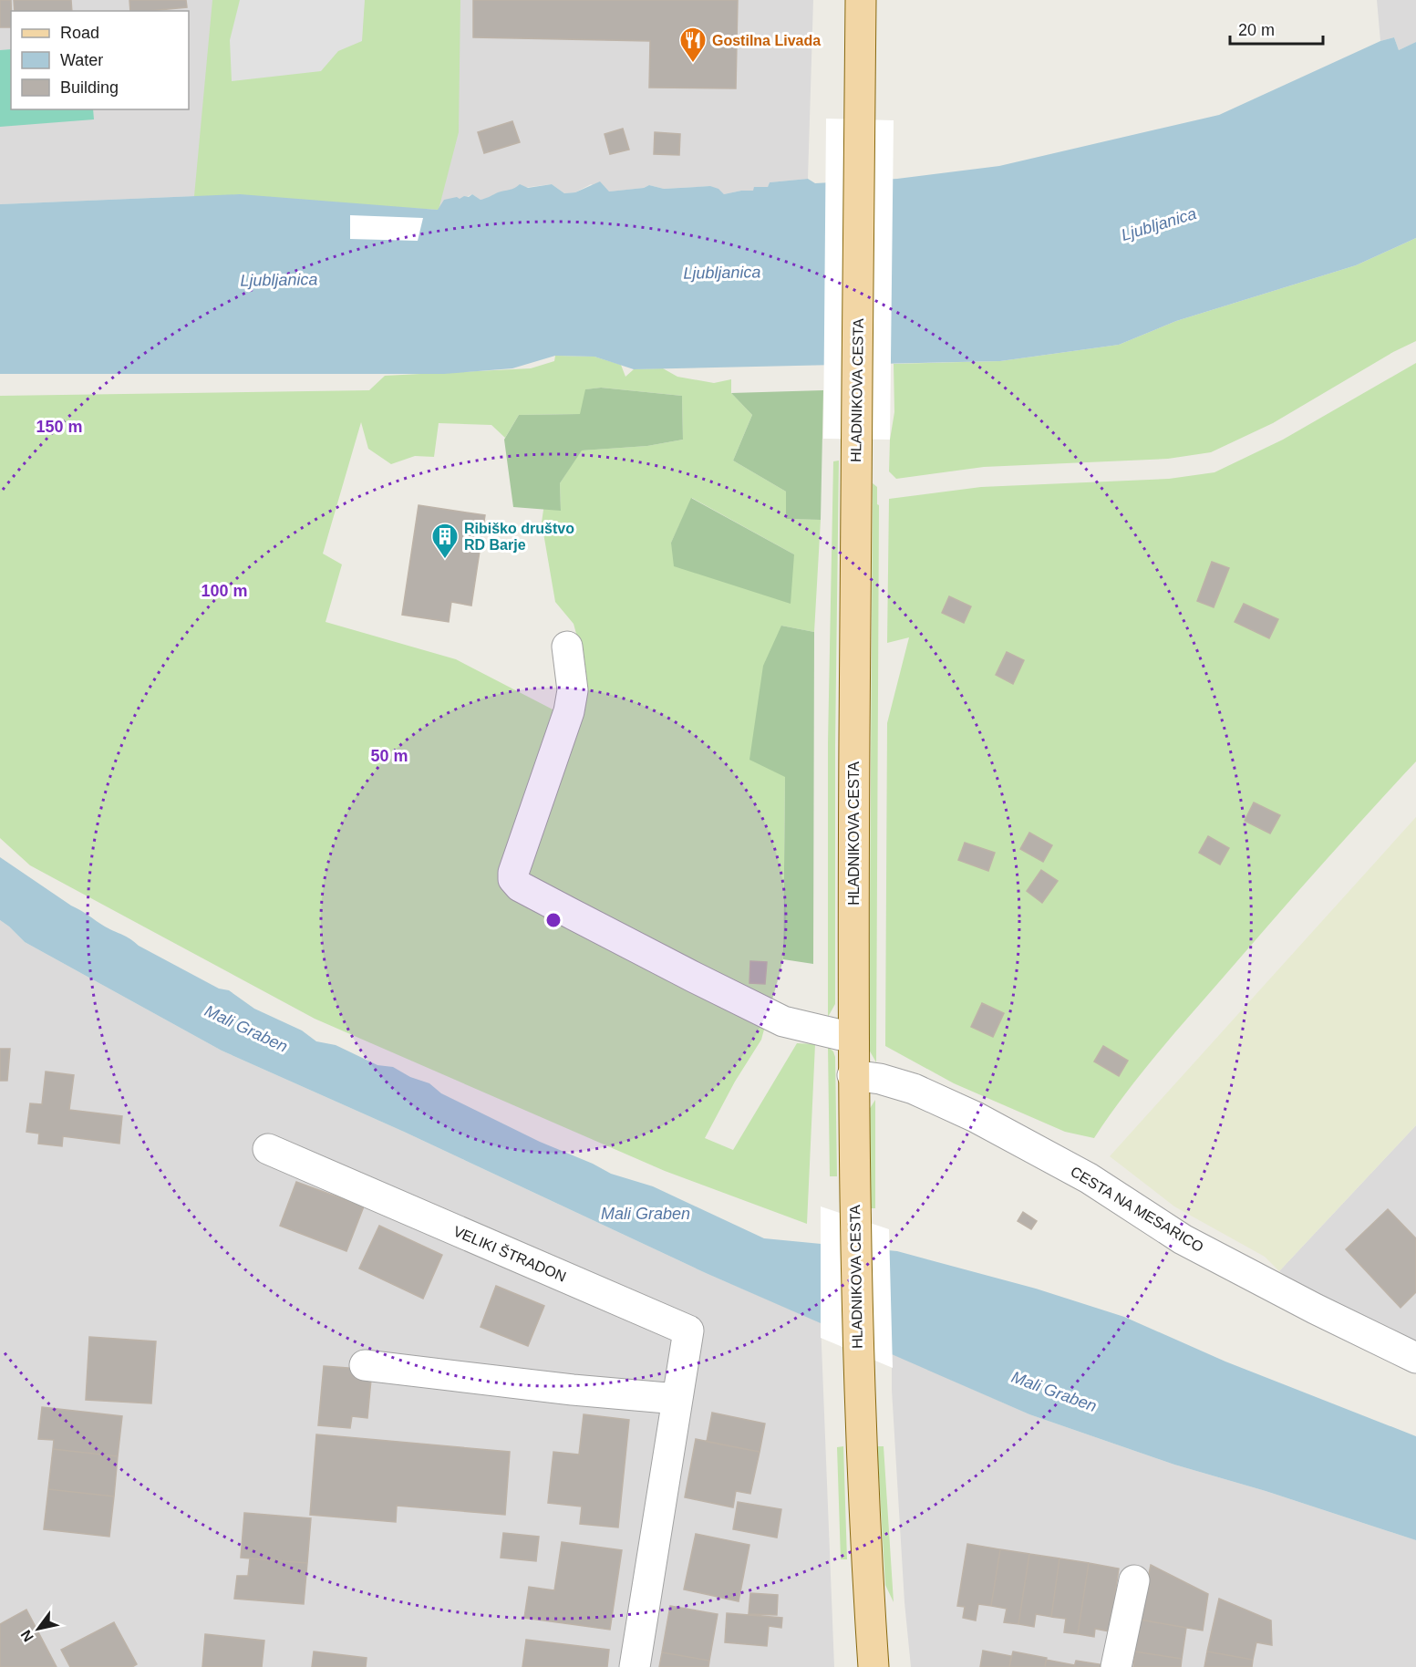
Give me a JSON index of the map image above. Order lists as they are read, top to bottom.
{
  "streets": {
    "main road": ["HLADNIKOVA CESTA"],
    "street": ["CESTA NA MESARICO", "VELIKI ŠTRADON"]
  },
  "crossings": [
    ["HLADNIKOVA CESTA", "CESTA NA MESARICO"]
  ],
  "water": ["Ljubljanica", "Mali Graben"],
  "places": {
    "restaurant": ["Gostilna Livada"],
    "building": ["Ribiško društvo RD Barje"]
  },
  "legend": ["Road", "Water", "Building"],
  "scale_bar": "20 m",
  "north": "bottom left",
  "rings": ["150 m", "100 m", "50 m"]
}
